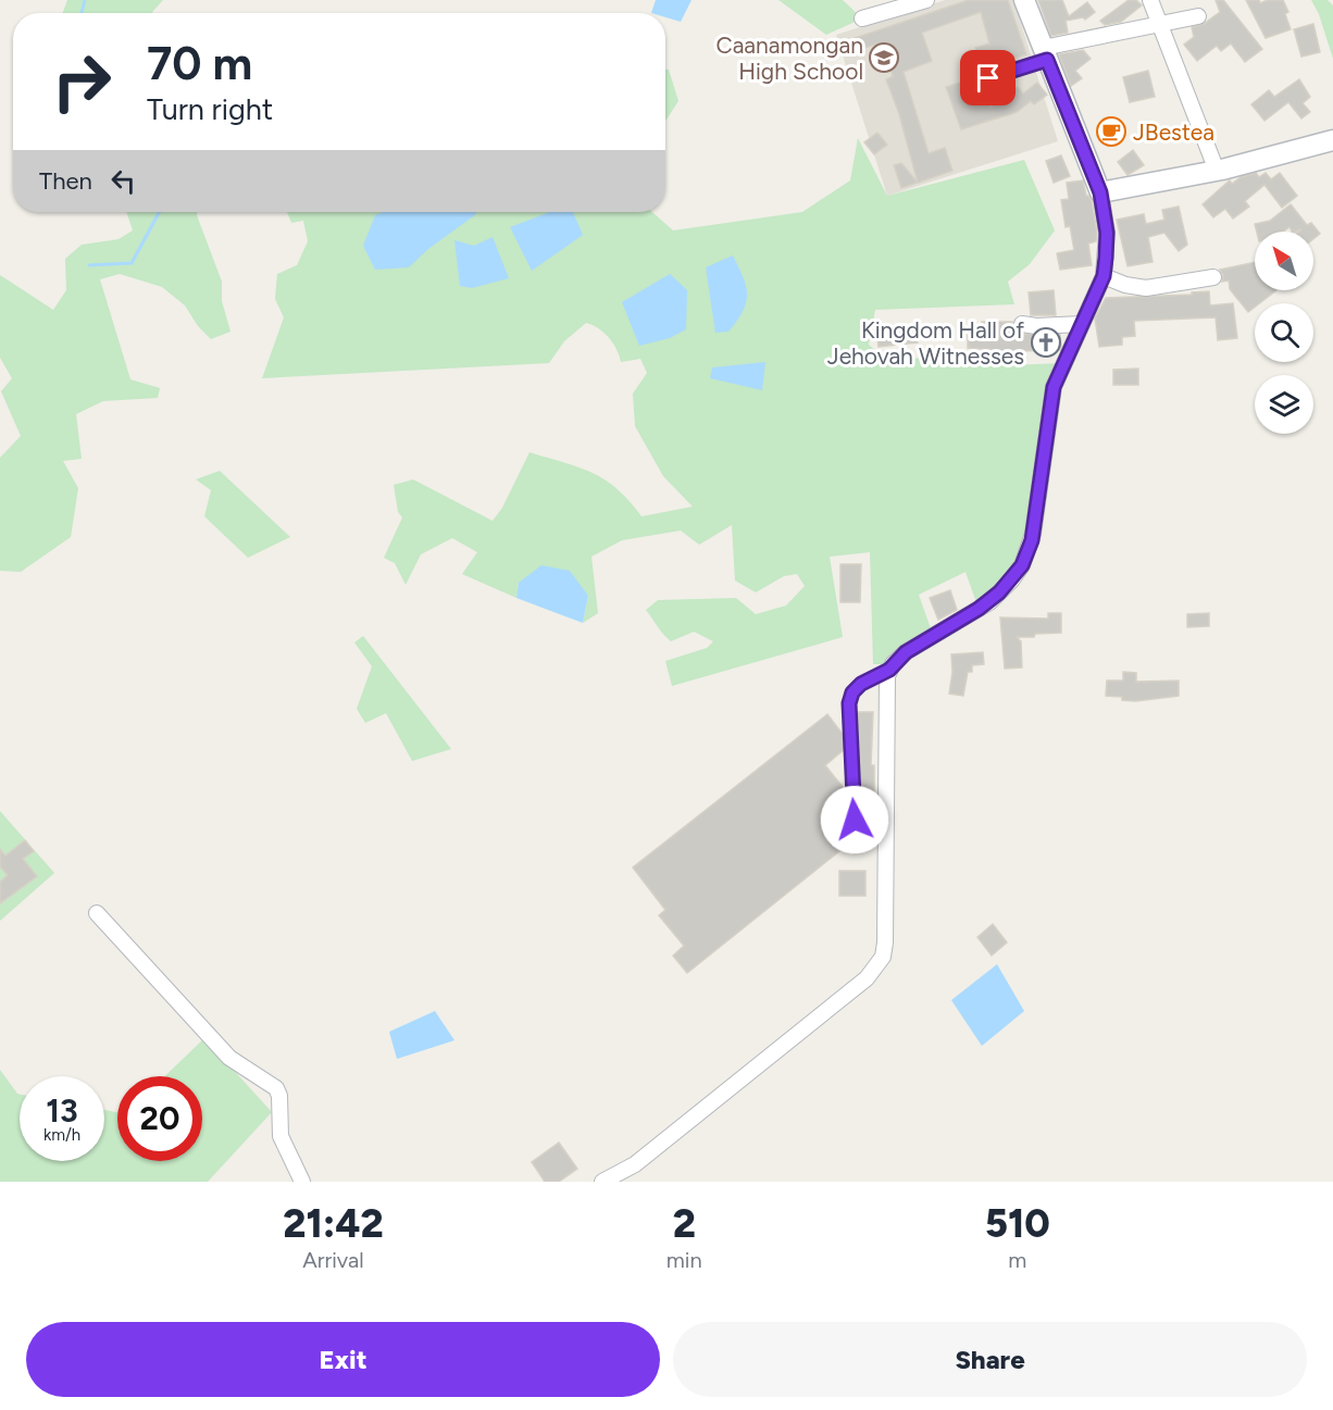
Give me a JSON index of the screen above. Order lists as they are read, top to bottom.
{
  "places": {
    "school or university": ["Caanamongan High School"],
    "cafe": ["JBestea"],
    "church": ["Kingdom Hall of Jehovah Witnesses"]
  },
  "north": "top left",
  "page": {
    "turn": ["70 m", "Turn right"],
    "then": "Then",
    "speed": "13 km/h",
    "limit": "20",
    "eta": [
      "21:42",
      "Arrival",
      "2",
      "min",
      "510",
      "m"
    ],
    "buttons": ["Exit", "Share"]
  }
}
